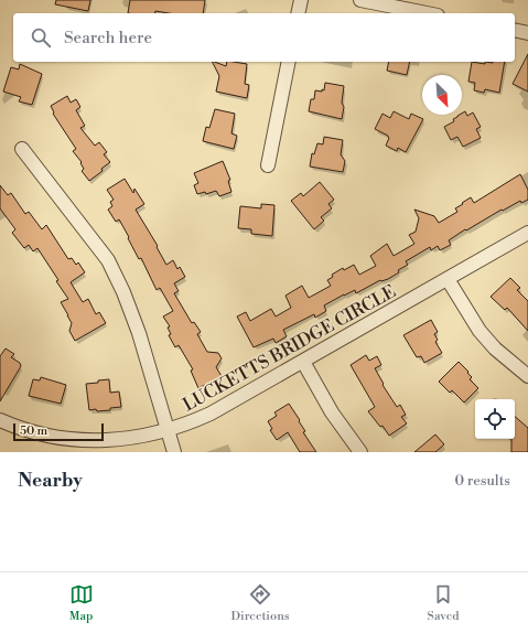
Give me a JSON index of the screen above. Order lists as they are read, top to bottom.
{
  "streets": {
    "street": ["LUCKETTS BRIDGE CIRCLE"]
  },
  "scale_bar": "50 m",
  "north": "bottom right",
  "page": {
    "search": "Search here",
    "scale": "50 m",
    "heading": ["Nearby", "0 results"],
    "nav": ["Map", "Directions", "Saved"]
  }
}
